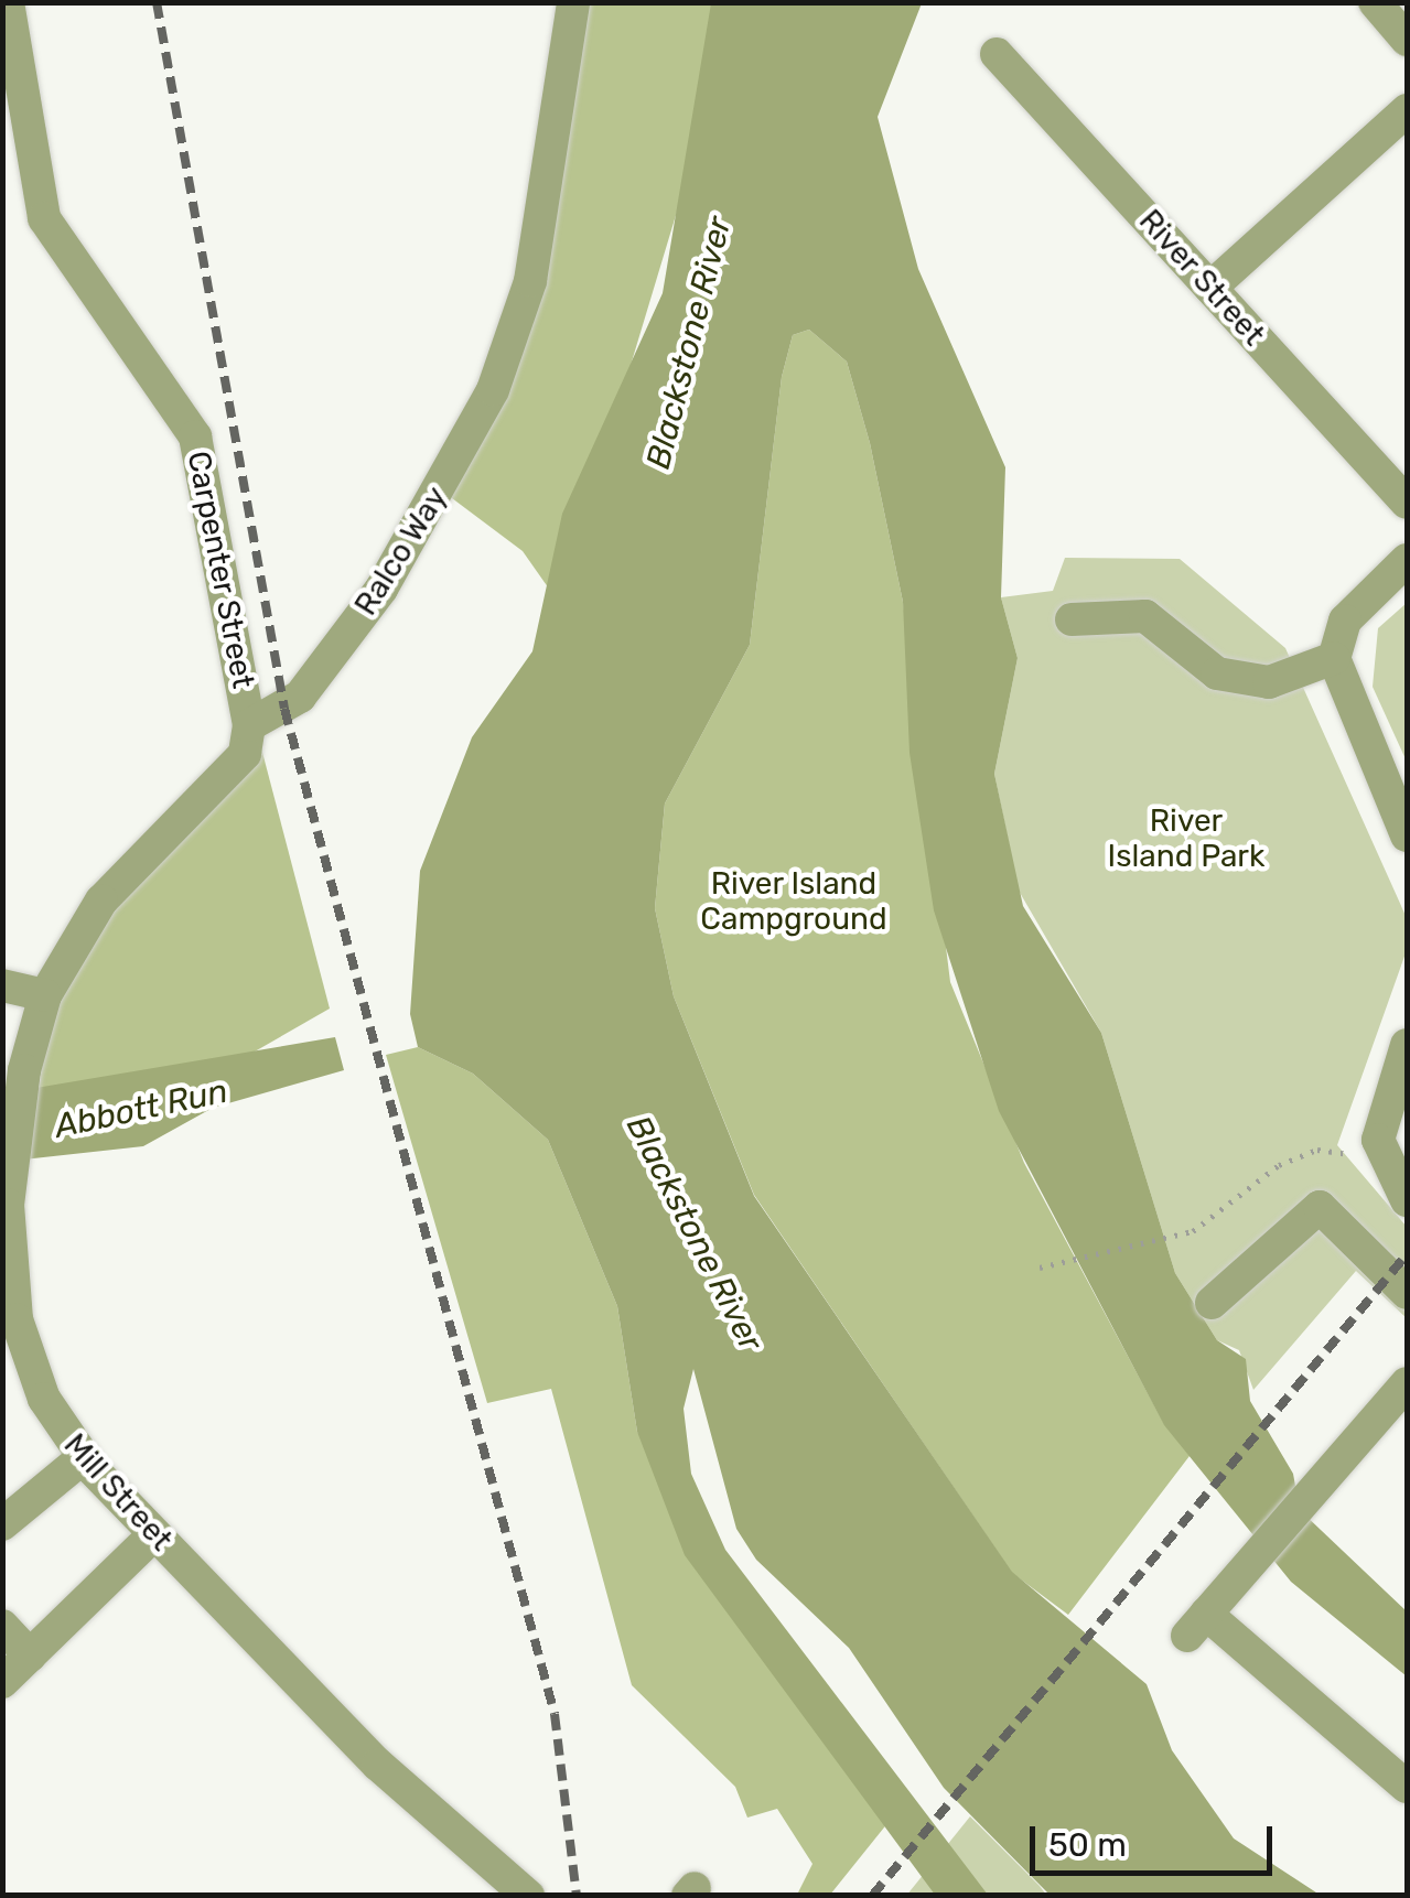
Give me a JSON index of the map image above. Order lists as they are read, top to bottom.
{
  "streets": {
    "street": [
      "River Street",
      "Ralco Way",
      "Carpenter Street",
      "Mill Street"
    ]
  },
  "crossings": [
    ["Ralco Way", "Carpenter Street"]
  ],
  "water": ["Blackstone River", "Abbott Run"],
  "parks": ["River Island Park", "River Island Campground"],
  "scale_bar": "50 m"
}
